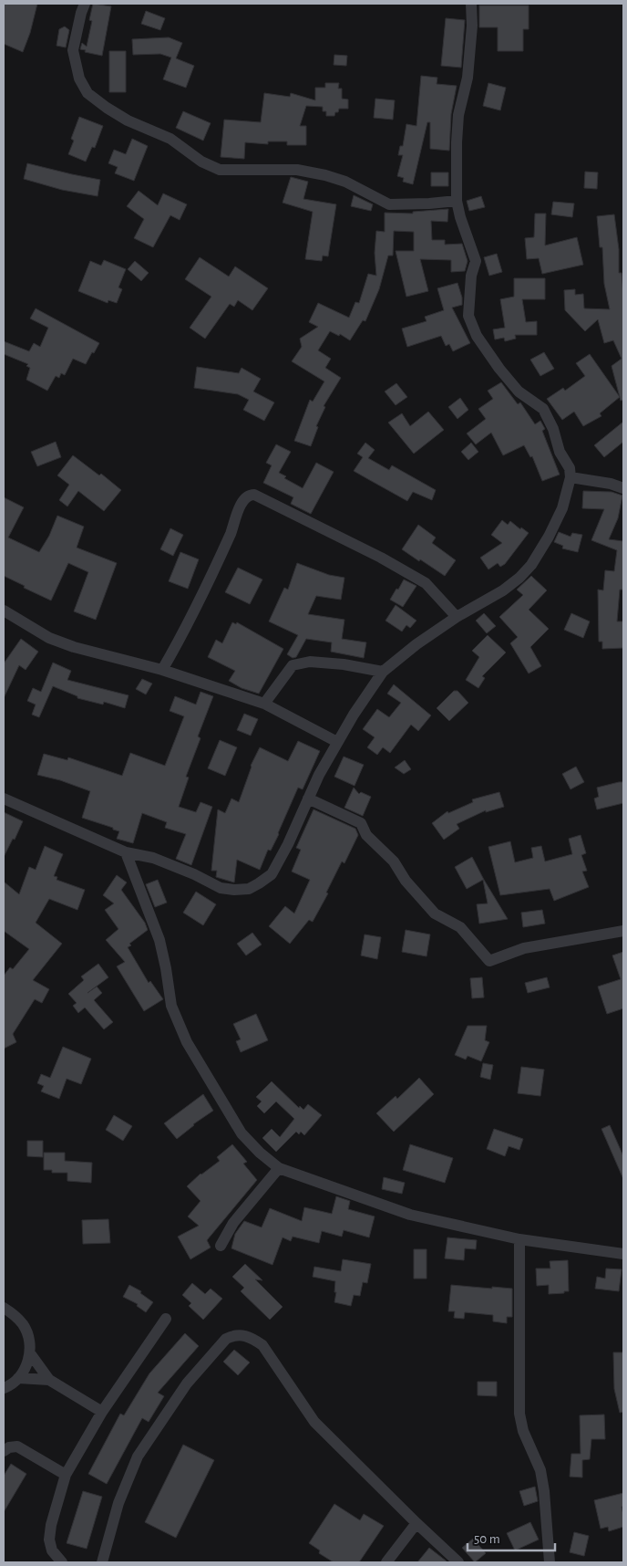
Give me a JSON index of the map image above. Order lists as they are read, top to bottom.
{
  "scale_bar": "50 m"
}
